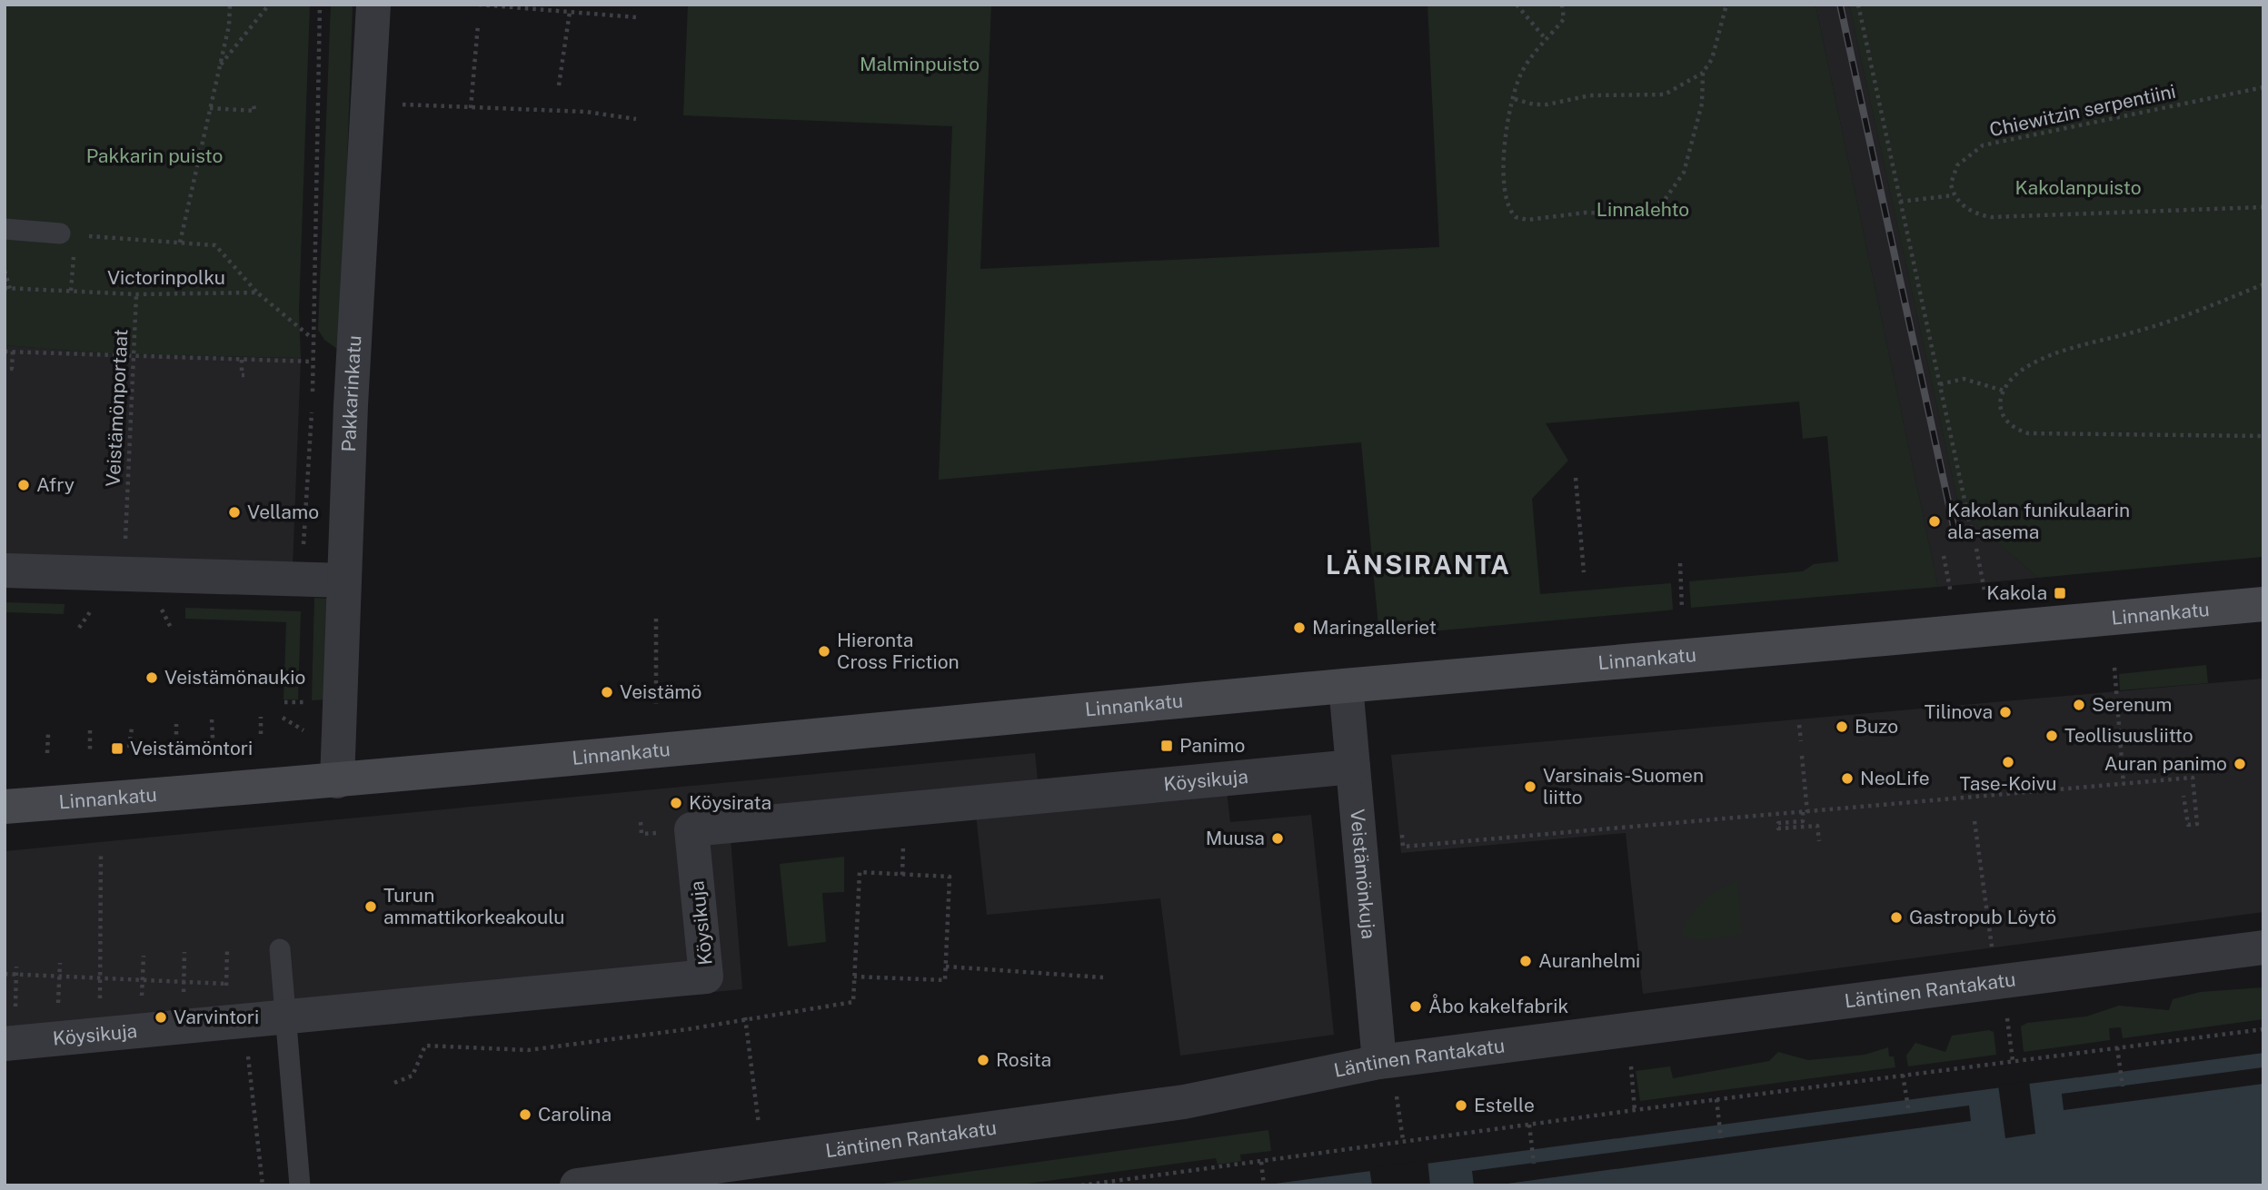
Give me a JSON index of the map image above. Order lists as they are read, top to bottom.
{
  "streets": {
    "street": [
      "Pakkarinkatu",
      "Linnankatu",
      "Köysikuja",
      "Veistämönkuja",
      "Läntinen Rantakatu"
    ],
    "path": ["Chiewitzin serpentiini", "Victorinpolku", "Veistämönportaat"]
  },
  "crossings": [
    ["Victorinpolku", "Veistämönportaat"],
    ["Pakkarinkatu", "Linnankatu"],
    ["Linnankatu", "Veistämönkuja"],
    ["Köysikuja", "Veistämönkuja"],
    ["Veistämönkuja", "Läntinen Rantakatu"]
  ],
  "districts": ["LÄNSIRANTA"],
  "parks": [
    "Malminpuisto",
    "Pakkarin puisto",
    "Kakolanpuisto",
    "Linnalehto"
  ],
  "places": {
    "other": [
      "Afry",
      "Vellamo",
      "Kakolan funikulaarin ala-asema",
      "Maringalleriet",
      "Hieronta Cross Friction",
      "Veistämönaukio",
      "Veistämö",
      "Serenum",
      "Tilinova",
      "Buzo",
      "Teollisuusliitto",
      "Tase-Koivu",
      "Auran panimo",
      "NeoLife",
      "Varsinais-Suomen liitto",
      "Köysirata",
      "Muusa",
      "Turun ammattikorkeakoulu",
      "Gastropub Löytö",
      "Auranhelmi",
      "Åbo kakelfabrik",
      "Varvintori",
      "Rosita",
      "Estelle",
      "Carolina"
    ],
    "transit": ["Kakola", "Panimo", "Veistämöntori"]
  }
}
